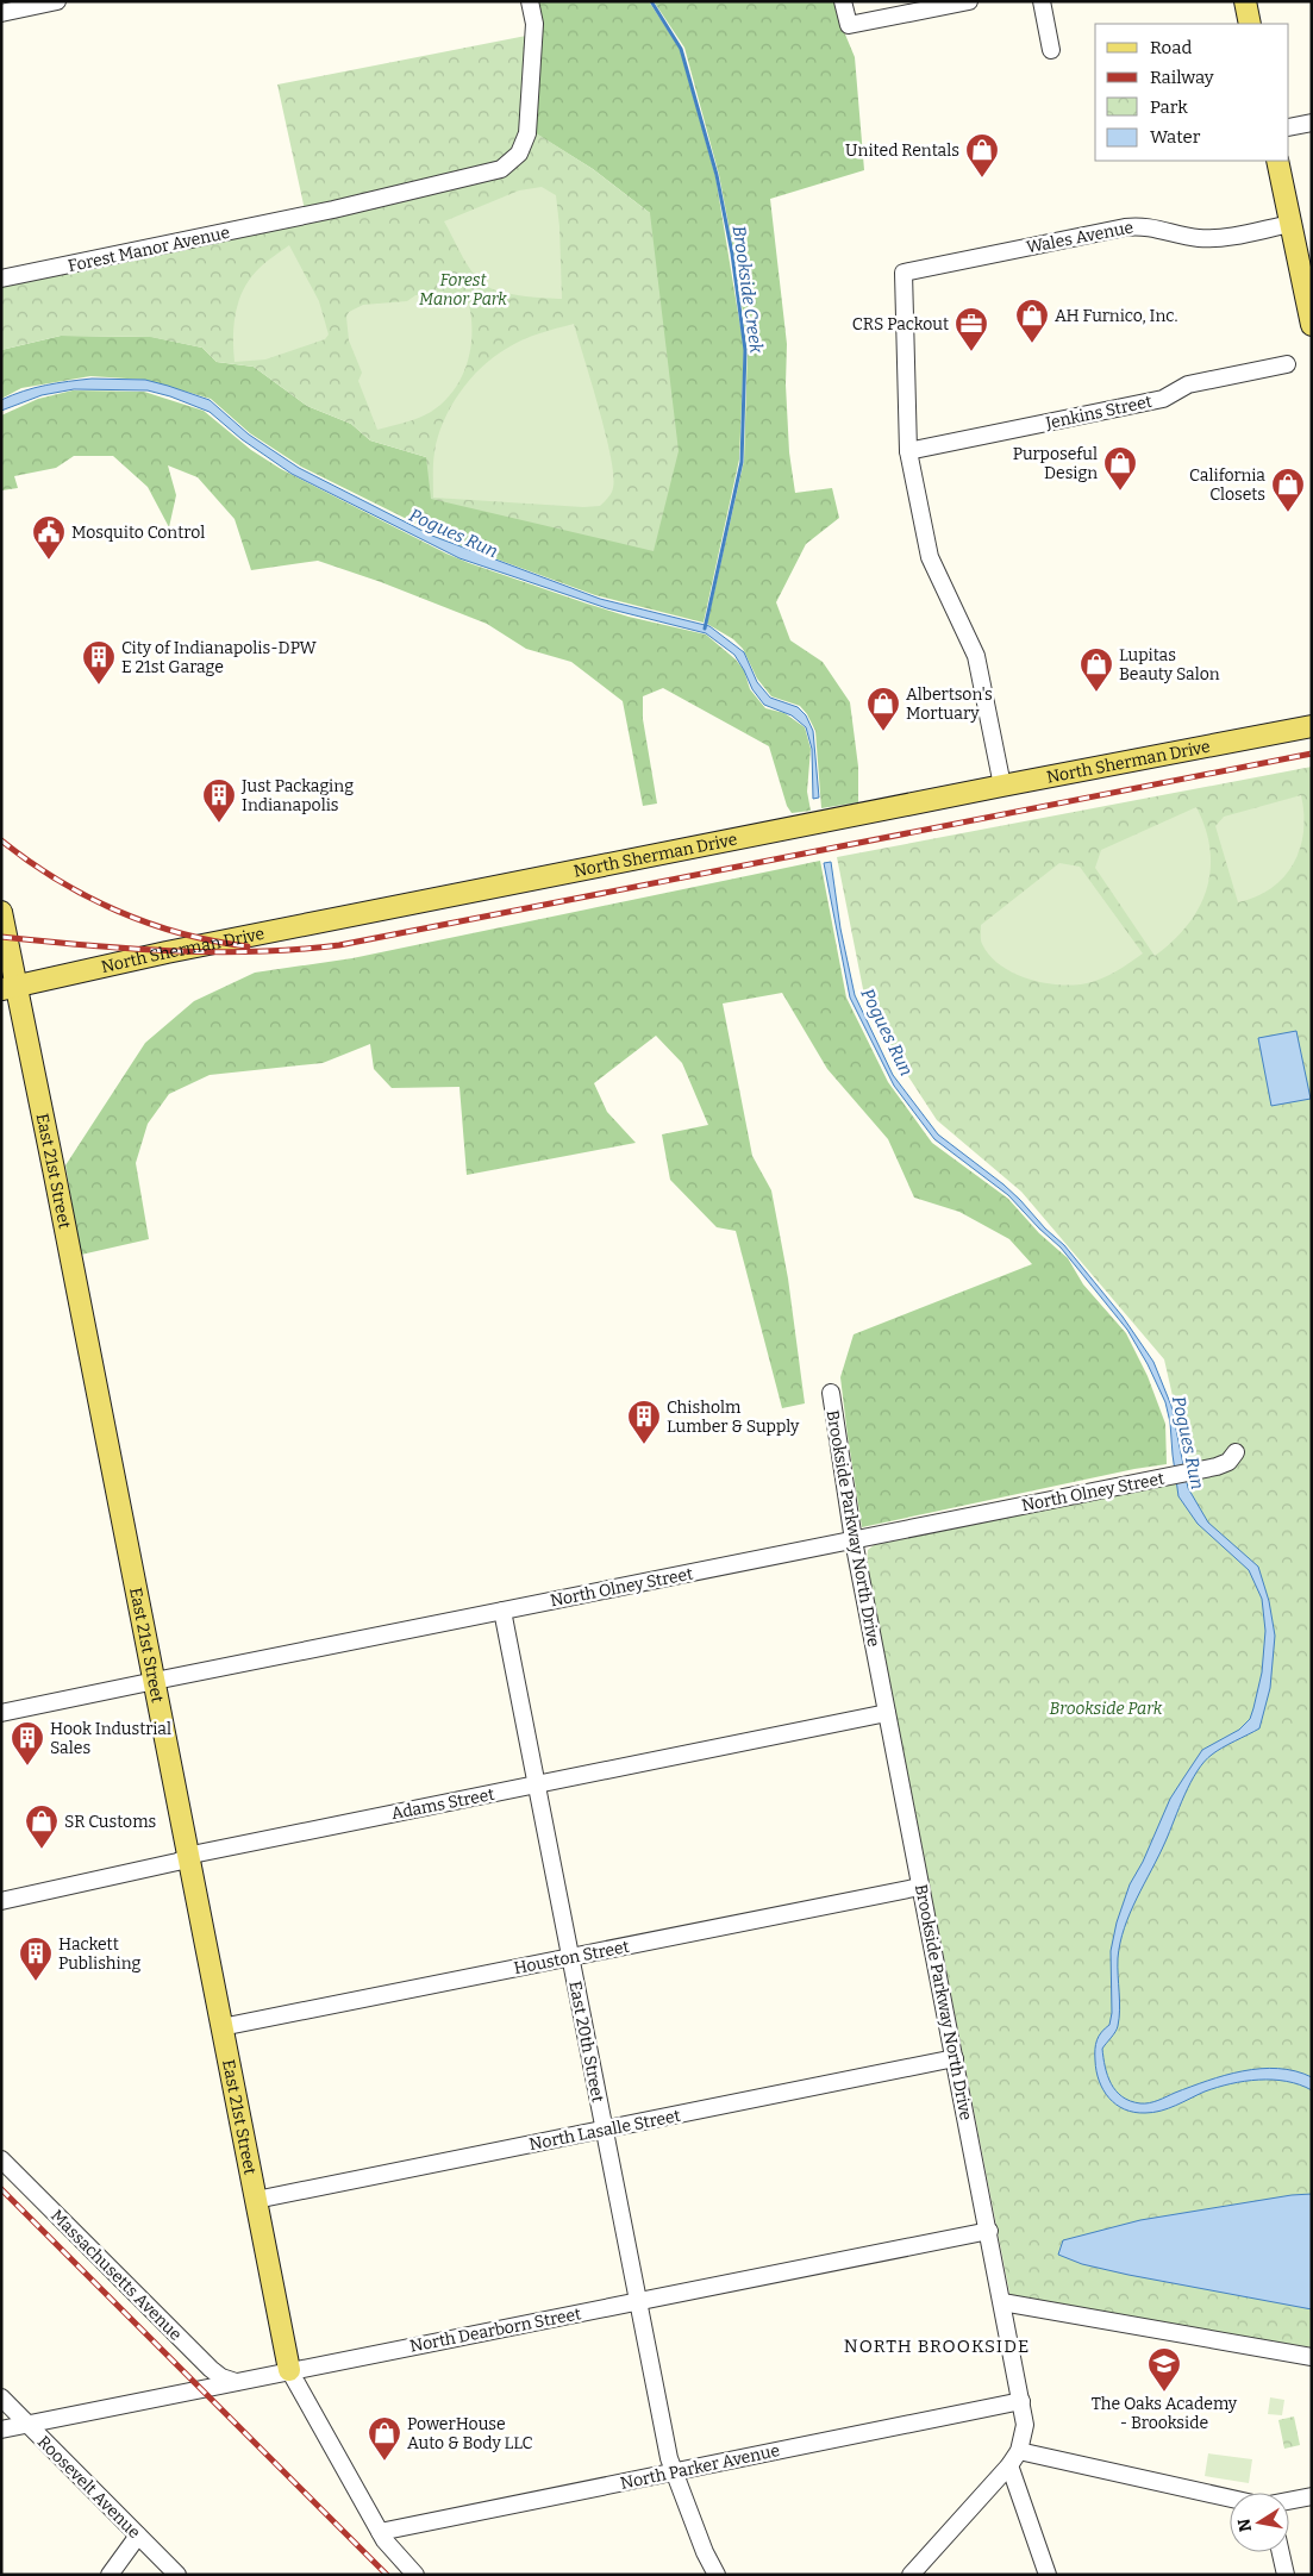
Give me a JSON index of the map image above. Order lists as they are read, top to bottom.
{
  "streets": {
    "main road": ["North Sherman Drive", "East 21st Street"],
    "street": [
      "Wales Avenue",
      "Forest Manor Avenue",
      "Jenkins Street",
      "North Olney Street",
      "Brookside Parkway North Drive",
      "Adams Street",
      "Houston Street",
      "East 20th Street",
      "North Lasalle Street",
      "Massachusetts Avenue",
      "North Dearborn Street",
      "North Parker Avenue",
      "Roosevelt Avenue"
    ]
  },
  "crossings": [
    ["Wales Avenue", "Jenkins Street"],
    ["North Sherman Drive", "East 21st Street"],
    ["East 21st Street", "North Olney Street"],
    ["East 21st Street", "Adams Street"],
    ["East 21st Street", "Houston Street"],
    ["East 21st Street", "North Lasalle Street"],
    ["East 21st Street", "North Dearborn Street"],
    ["East 21st Street", "North Parker Avenue"],
    ["North Olney Street", "Brookside Parkway North Drive"],
    ["North Olney Street", "East 20th Street"],
    ["Brookside Parkway North Drive", "Adams Street"],
    ["Brookside Parkway North Drive", "Houston Street"],
    ["Brookside Parkway North Drive", "North Lasalle Street"],
    ["Brookside Parkway North Drive", "North Dearborn Street"],
    ["Brookside Parkway North Drive", "North Parker Avenue"],
    ["Adams Street", "East 20th Street"],
    ["Houston Street", "East 20th Street"],
    ["East 20th Street", "North Lasalle Street"],
    ["East 20th Street", "North Dearborn Street"],
    ["East 20th Street", "North Parker Avenue"],
    ["Massachusetts Avenue", "North Dearborn Street"],
    ["North Dearborn Street", "Roosevelt Avenue"]
  ],
  "districts": ["NORTH BROOKSIDE"],
  "water": ["Brookside Creek", "Pogues Run"],
  "parks": ["Forest Manor Park", "Brookside Park"],
  "places": {
    "shop": [
      "United Rentals",
      "AH Furnico, Inc.",
      "Purposeful Design",
      "California Closets",
      "Lupitas Beauty Salon",
      "Albertson's Mortuary",
      "SR Customs",
      "PowerHouse Auto & Body LLC"
    ],
    "office": ["CRS Packout"],
    "public building": ["Mosquito Control"],
    "building": [
      "City of Indianapolis-DPW E 21st Garage",
      "Just Packaging Indianapolis",
      "Chisholm Lumber & Supply",
      "Hook Industrial Sales",
      "Hackett Publishing"
    ],
    "school or university": ["The Oaks Academy - Brookside"]
  },
  "legend": [
    "Road",
    "Railway",
    "Park",
    "Water"
  ],
  "north": "left"
}
